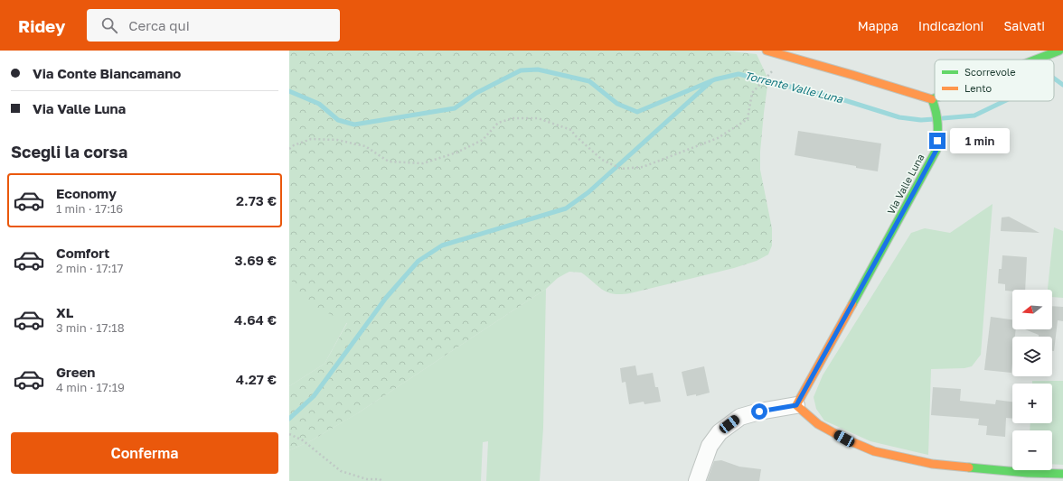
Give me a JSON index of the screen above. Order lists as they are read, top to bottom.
{
  "streets": {
    "street": ["Via Valle Luna"]
  },
  "water": ["Torrente Valle Luna"],
  "legend": ["Scorrevole", "Lento"],
  "north": "left",
  "page": {
    "header": "Ridey",
    "search": "Cerca qui",
    "nav": ["Mappa", "Indicazioni", "Salvati"],
    "banner": ["Via Conte Biancamano", "Via Valle Luna"],
    "bubble": "1 min",
    "heading": "Scegli la corsa",
    "list": [
      {
        "name": "Economy",
        "note": "1 min · 17:16",
        "value": "2.73 €"
      },
      {
        "name": "Comfort",
        "note": "2 min · 17:17",
        "value": "3.69 €"
      },
      {
        "name": "XL",
        "note": "3 min · 17:18",
        "value": "4.64 €"
      },
      {
        "name": "Green",
        "note": "4 min · 17:19",
        "value": "4.27 €"
      }
    ],
    "map_buttons": ["+", "−"],
    "buttons": "Conferma"
  }
}
